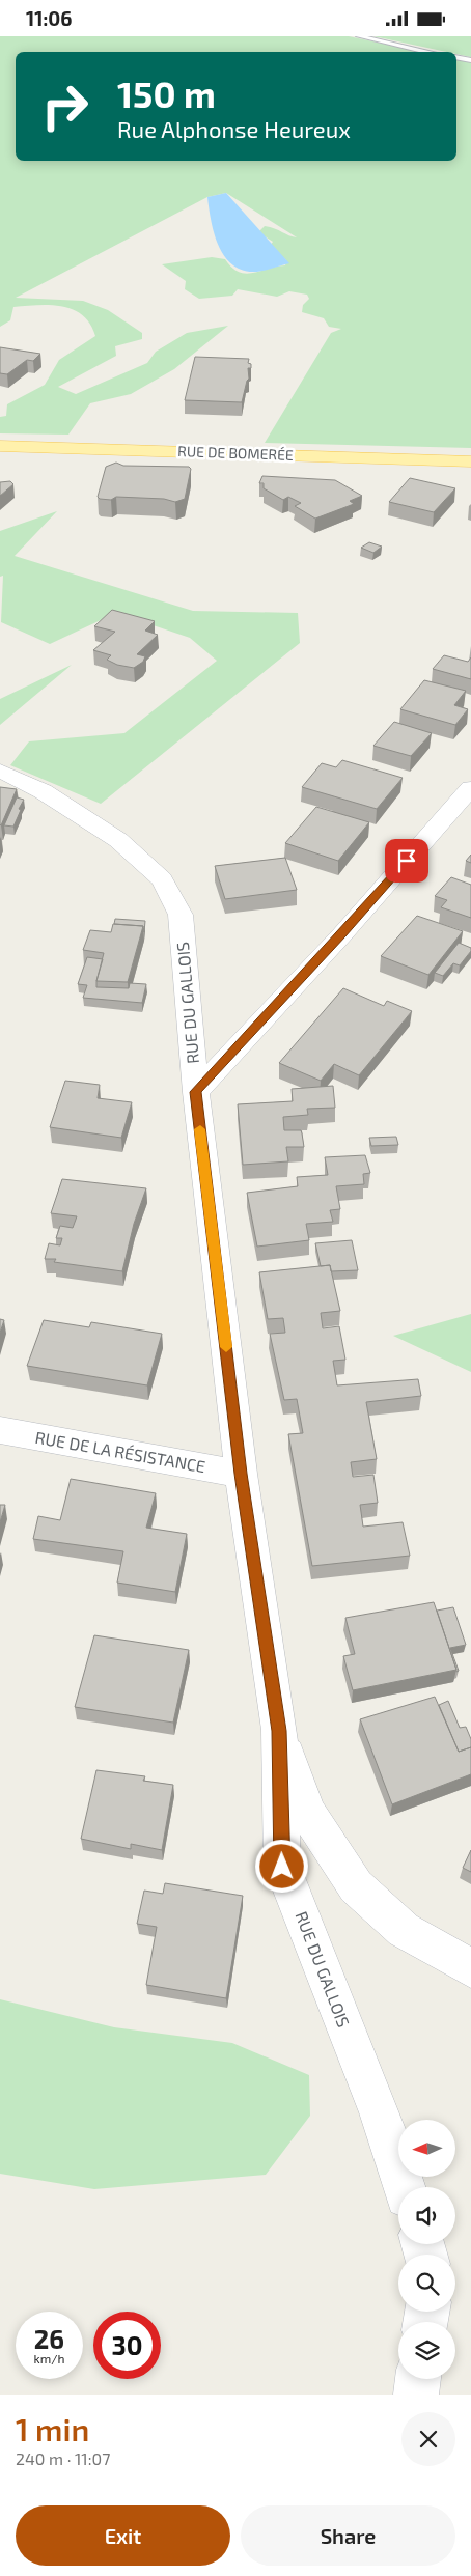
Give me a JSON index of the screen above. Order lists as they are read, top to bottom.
{
  "streets": {
    "main road": ["RUE DE BOMERÉE"],
    "street": ["RUE DU GALLOIS", "RUE DE LA RÉSISTANCE"]
  },
  "crossings": [
    ["RUE DU GALLOIS", "RUE DE LA RÉSISTANCE"]
  ],
  "north": "left",
  "page": {
    "status": "11:06",
    "turn": ["150 m", "Rue Alphonse Heureux"],
    "speed": "26 km/h",
    "limit": "30",
    "heading": ["1 min", "240 m · 11:07"],
    "buttons": ["Exit", "Share"]
  }
}
